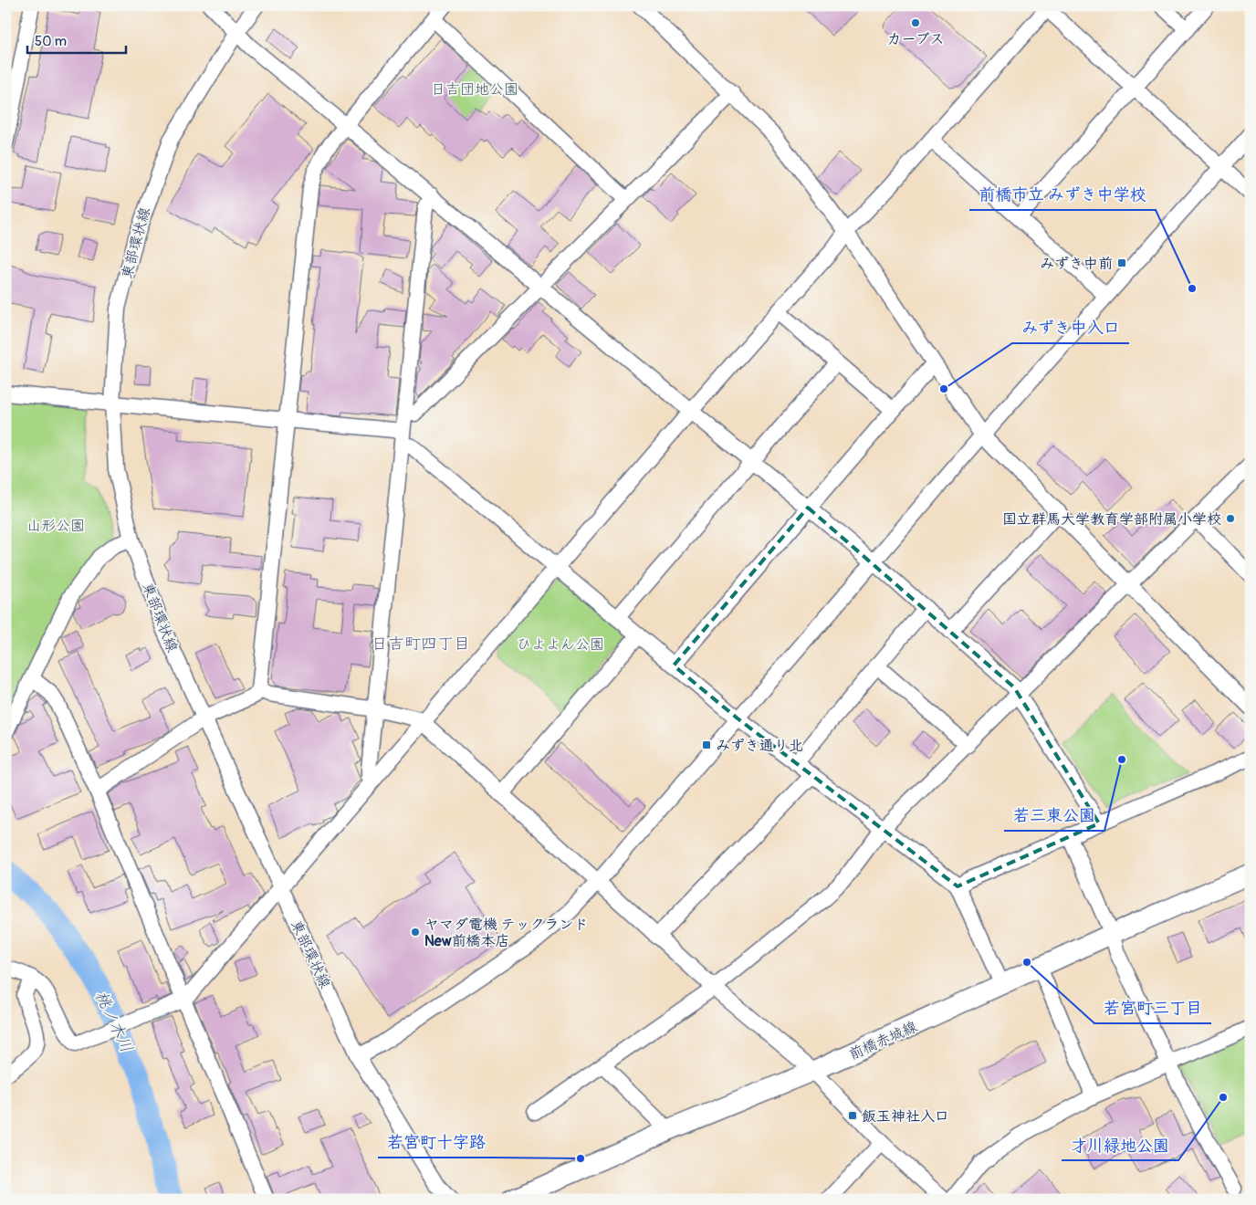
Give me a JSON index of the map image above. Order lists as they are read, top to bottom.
{
  "streets": {
    "main road": ["前橋赤城線"],
    "street": ["東部環状線"]
  },
  "districts": ["日吉町四丁目"],
  "water": ["桃ノ木川"],
  "parks": ["日吉団地公園", "山形公園", "ひよよん公園"],
  "places": {
    "other": [
      "カーブス",
      "前橋市立 みずき中学校",
      "みずき中入口",
      "国立群馬大学教育学部附属小学校",
      "若三東公園",
      "ヤマダ電機 テックランド New前橋本店",
      "若宮町三丁目",
      "才川緑地公園",
      "若宮町十字路"
    ],
    "transit": ["みずき中前", "みずき通り北", "飯玉神社入口"]
  },
  "scale_bar": "50 m"
}
